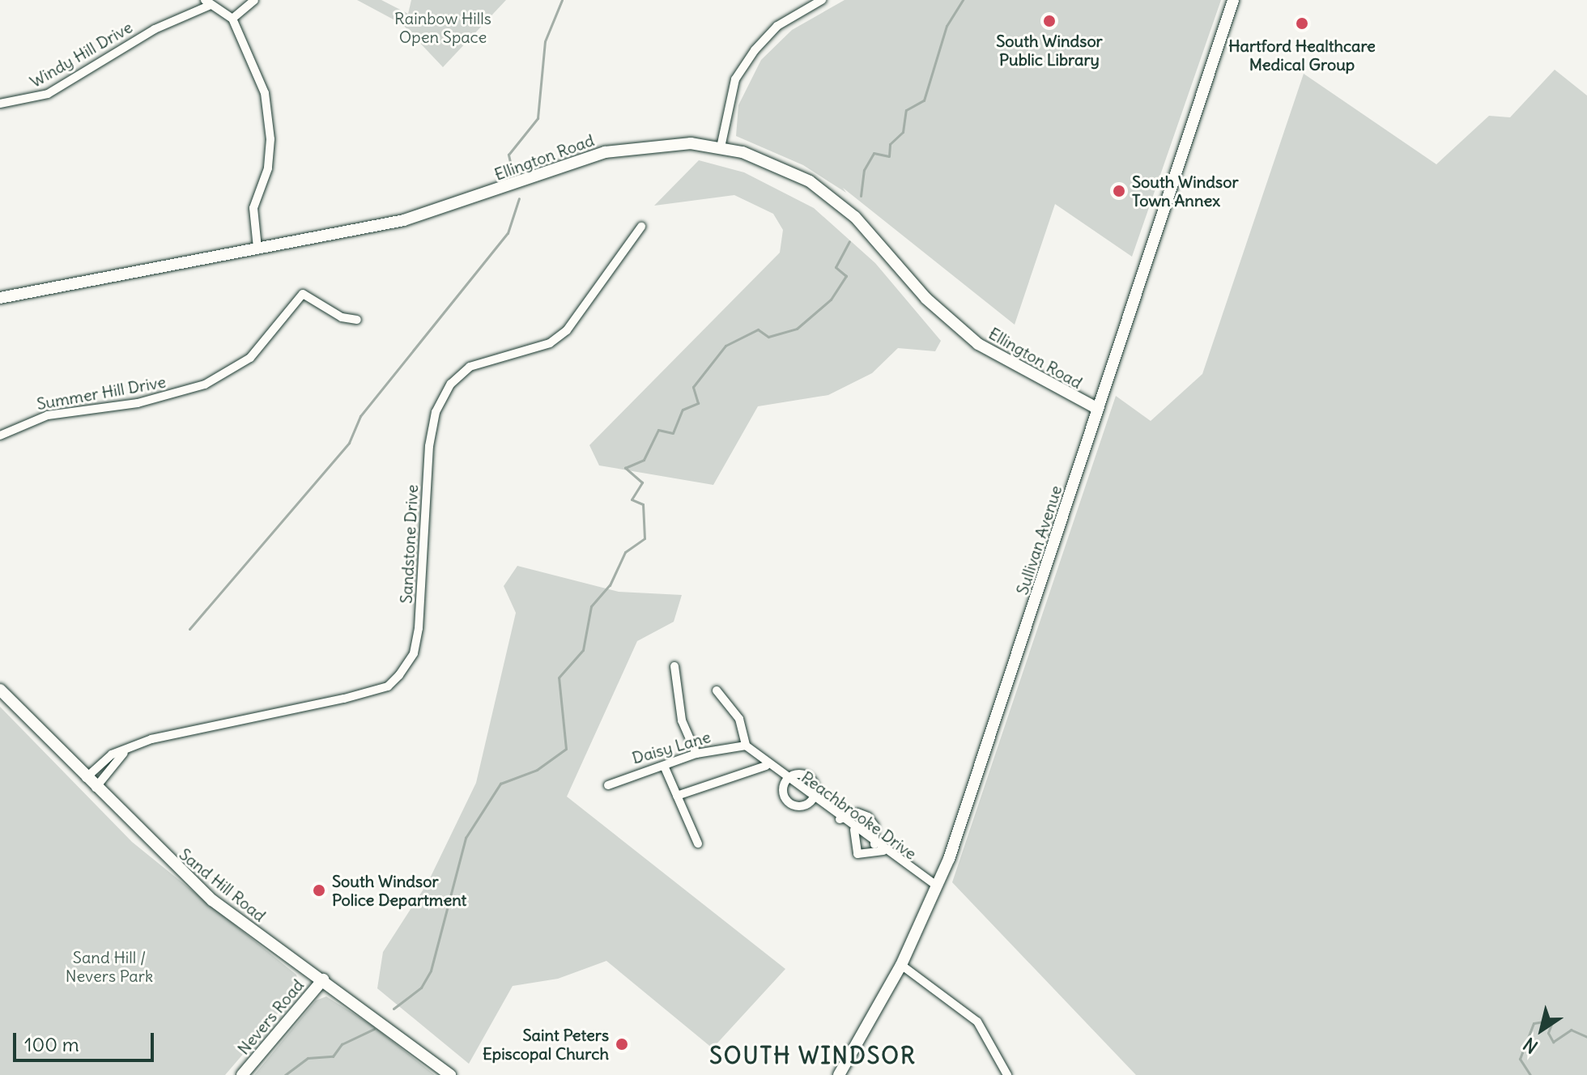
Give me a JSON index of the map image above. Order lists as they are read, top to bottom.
{
  "streets": {
    "main road": [
      "Ellington Road",
      "Sullivan Avenue",
      "Sand Hill Road",
      "Nevers Road"
    ],
    "street": [
      "Windy Hill Drive",
      "Summer Hill Drive",
      "Sandstone Drive",
      "Daisy Lane",
      "Peachbrooke Drive"
    ]
  },
  "crossings": [
    ["Ellington Road", "Sullivan Avenue"],
    ["Sullivan Avenue", "Peachbrooke Drive"],
    ["Sandstone Drive", "Sand Hill Road"],
    ["Daisy Lane", "Peachbrooke Drive"],
    ["Sand Hill Road", "Nevers Road"]
  ],
  "districts": ["SOUTH WINDSOR"],
  "parks": ["Rainbow Hills Open Space", "Sand Hill / Nevers Park"],
  "places": [
    "South Windsor Public Library",
    "Hartford Healthcare Medical Group",
    "South Windsor Town Annex",
    "South Windsor Police Department",
    "Saint Peters Episcopal Church"
  ],
  "scale_bar": "100 m",
  "north": "bottom left"
}
